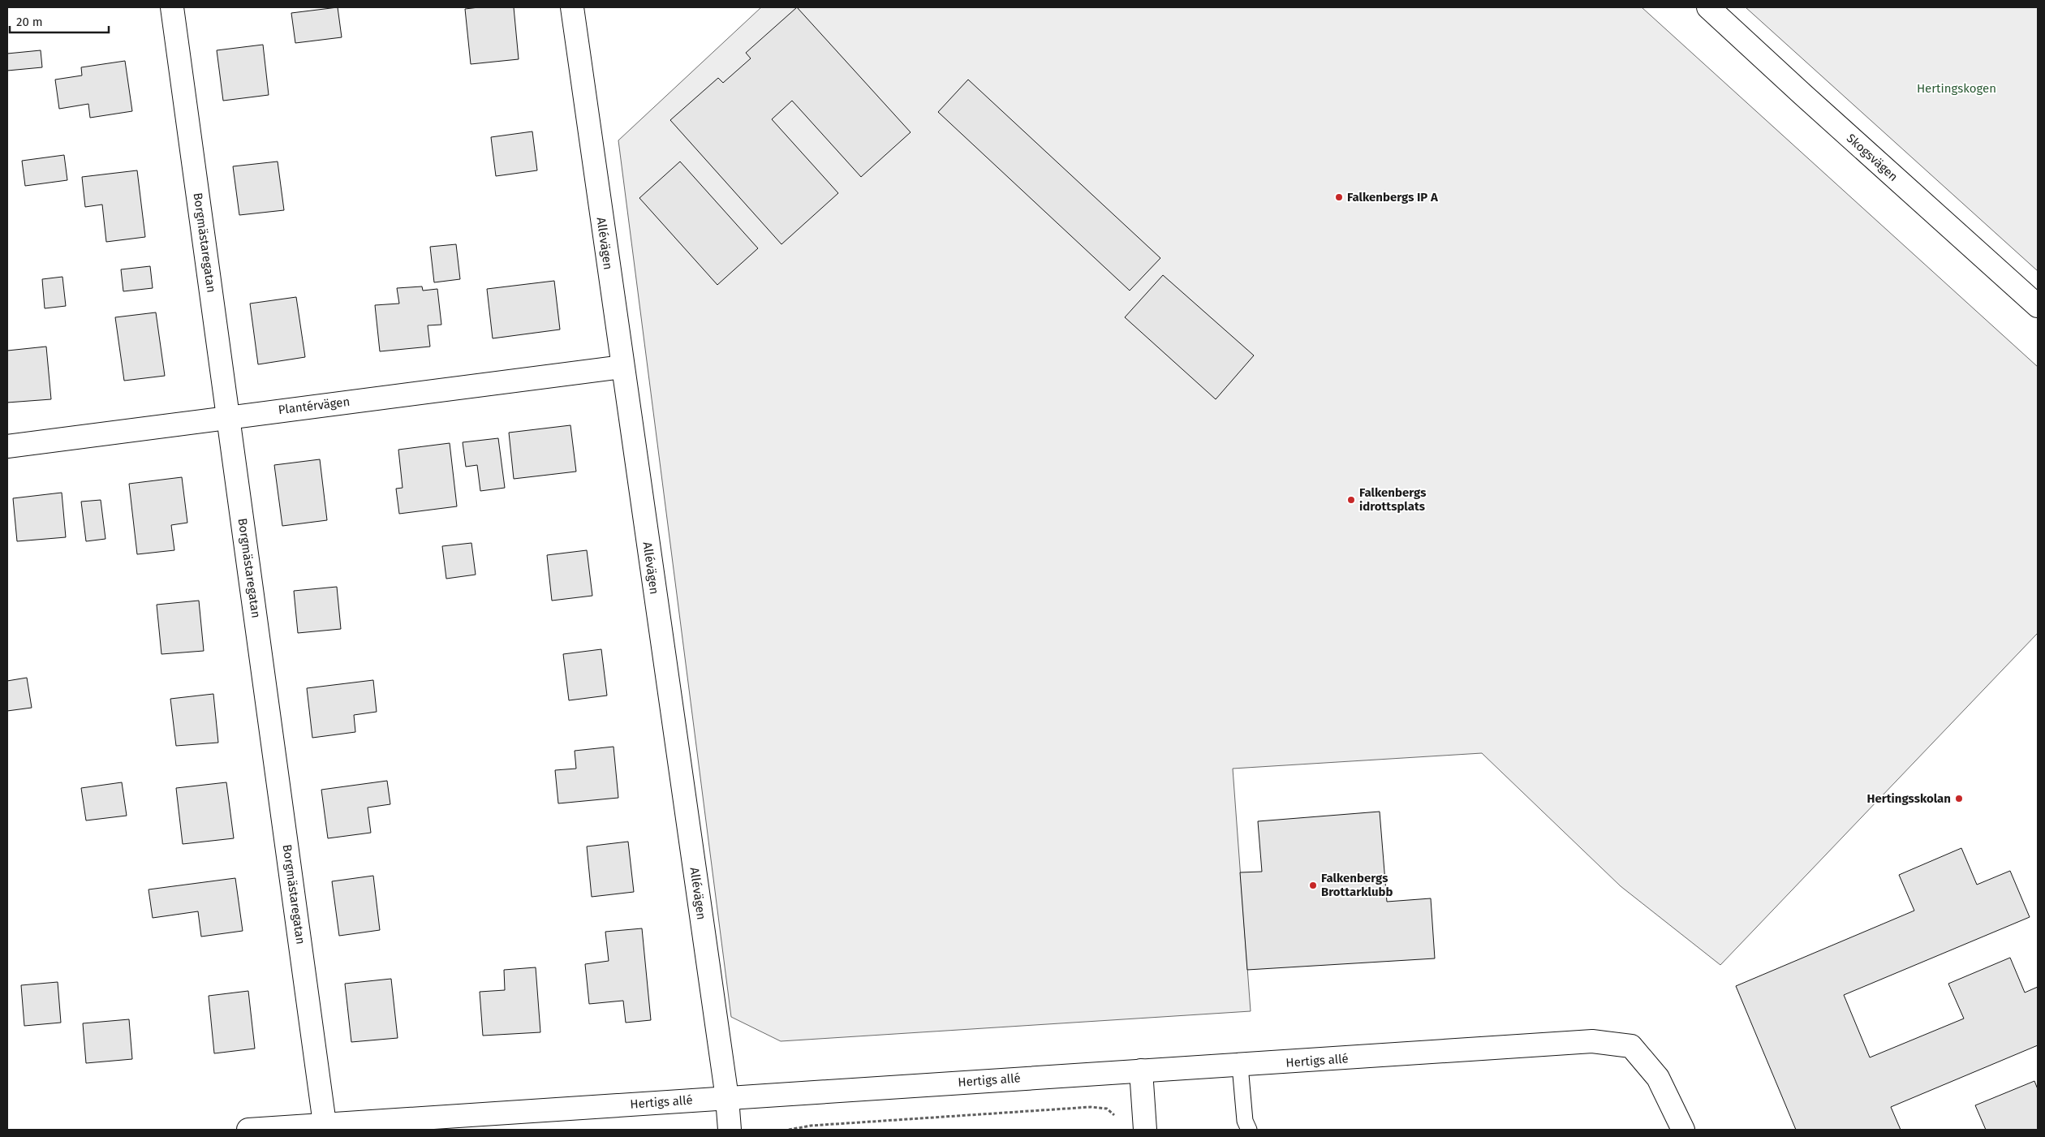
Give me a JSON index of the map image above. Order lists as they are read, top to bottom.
{
  "streets": {
    "street": [
      "Skogsvägen",
      "Borgmästaregatan",
      "Allévägen",
      "Plantérvägen",
      "Hertigs allé"
    ]
  },
  "crossings": [
    ["Borgmästaregatan", "Plantérvägen"],
    ["Borgmästaregatan", "Hertigs allé"],
    ["Allévägen", "Plantérvägen"],
    ["Allévägen", "Hertigs allé"]
  ],
  "parks": ["Hertingskogen"],
  "places": [
    "Falkenbergs IP A",
    "Falkenbergs idrottsplats",
    "Hertingsskolan",
    "Falkenbergs Brottarklubb"
  ],
  "scale_bar": "20 m"
}
